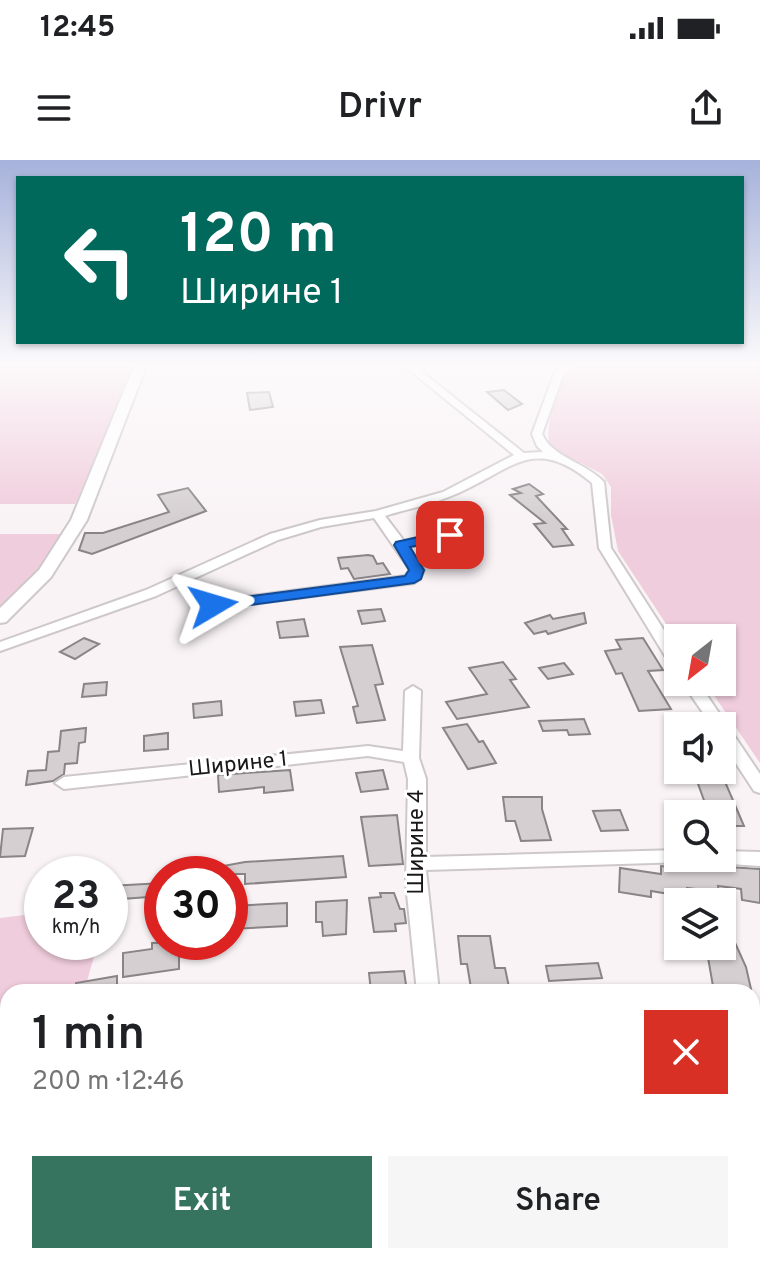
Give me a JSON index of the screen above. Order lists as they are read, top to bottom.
{
  "streets": {
    "street": ["Ширине 1", "Ширине 4"]
  },
  "crossings": [
    ["Ширине 1", "Ширине 4"]
  ],
  "north": "bottom left",
  "page": {
    "status": "12:45",
    "header": "Drivr",
    "turn": ["120 m", "Ширине 1"],
    "speed": "23 km/h",
    "limit": "30",
    "heading": ["1 min", "200 m · 12:46"],
    "buttons": ["Exit", "Share"]
  }
}
